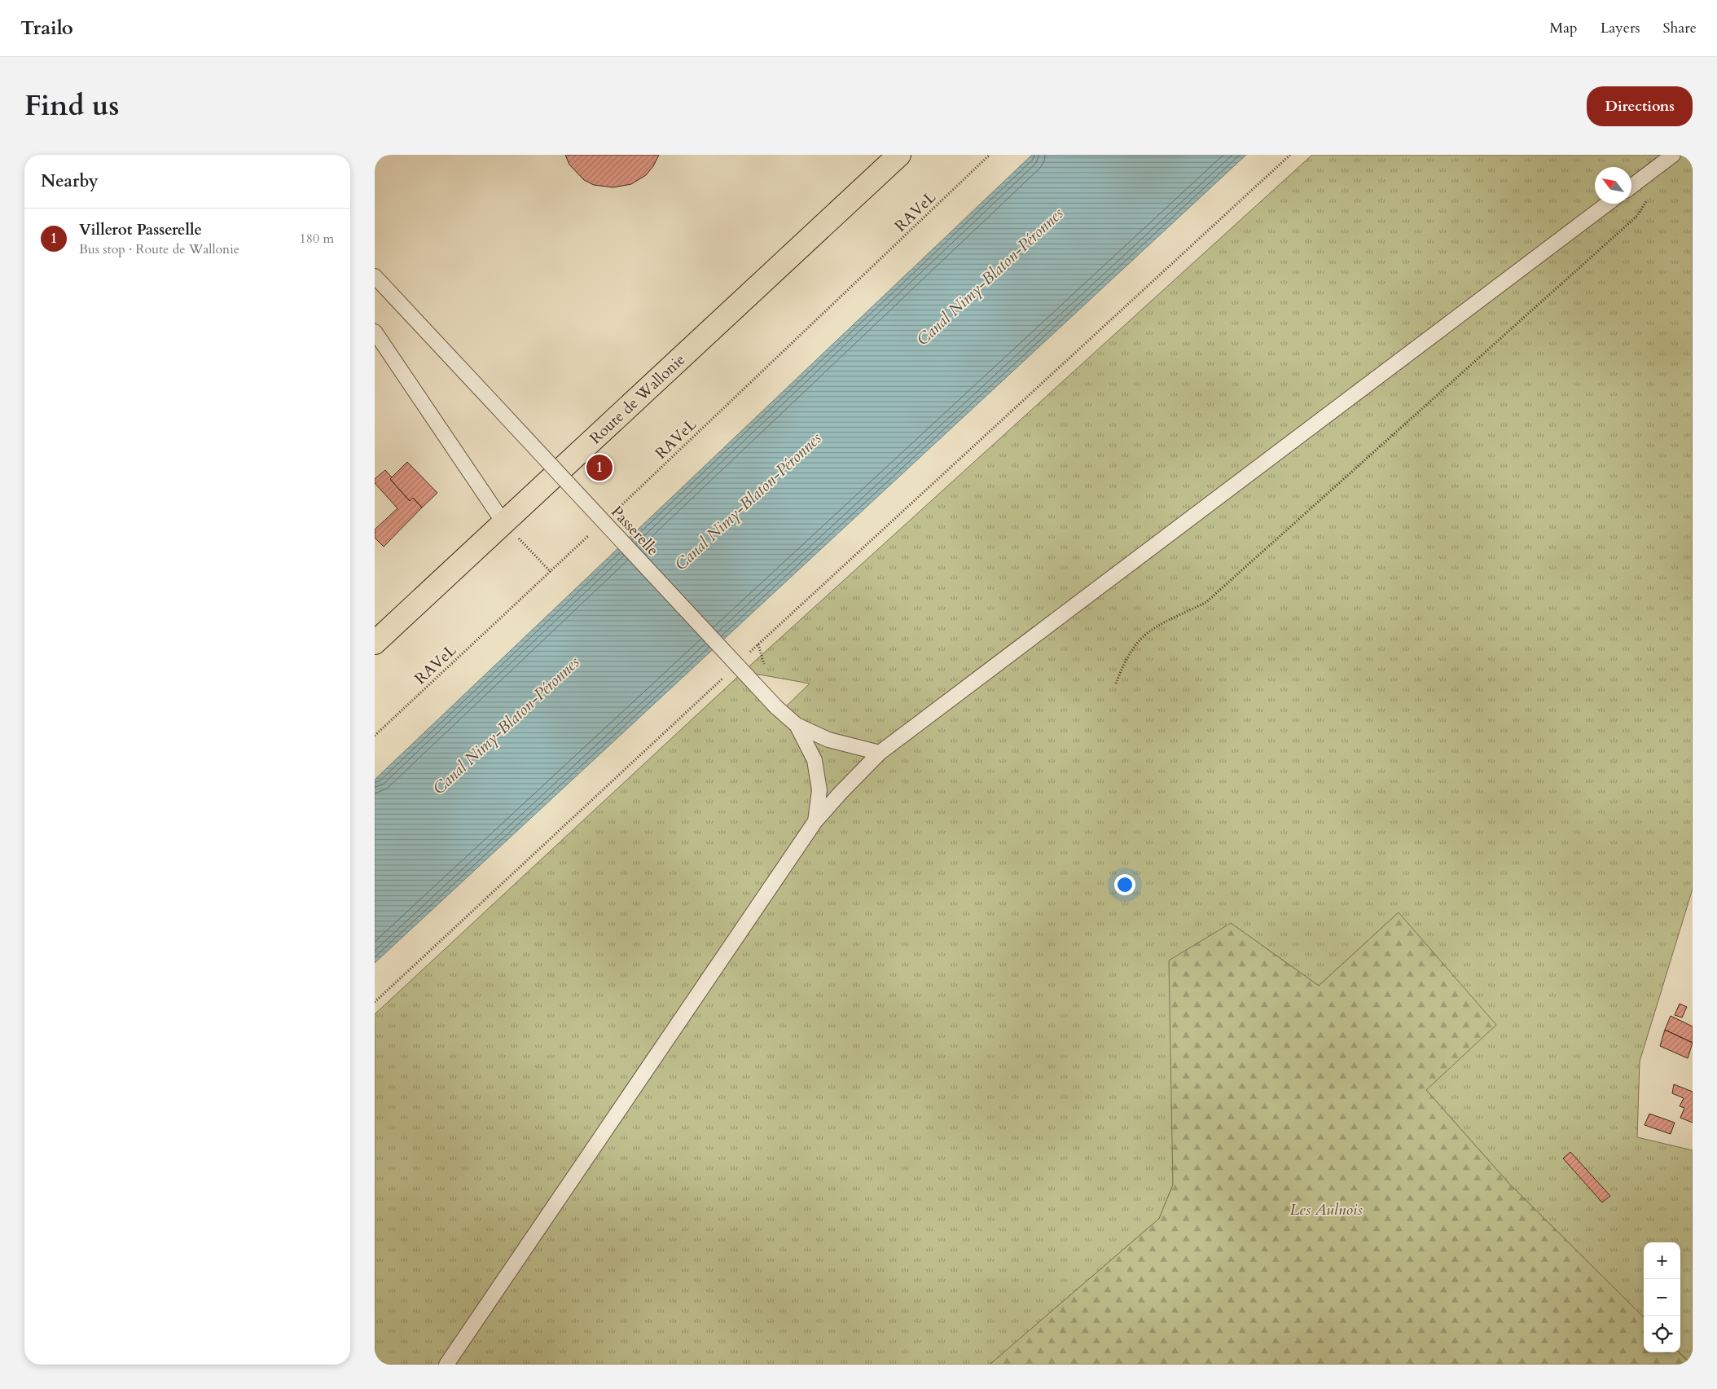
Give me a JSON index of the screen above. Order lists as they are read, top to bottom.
{
  "streets": {
    "main road": ["Route de Wallonie"],
    "lane": ["Passerelle"],
    "path": ["RAVeL"]
  },
  "water": ["Canal Nimy-Blaton-Péronnes"],
  "parks": ["Les Aulnois"],
  "north": "top left",
  "page": {
    "header": "Trailo",
    "nav": ["Map", "Layers", "Share"],
    "title": "Find us",
    "buttons": "Directions",
    "heading": "Nearby",
    "list": [
      {
        "mark": "1",
        "name": "Villerot Passerelle",
        "note": "Bus stop · Route de Wallonie",
        "value": "180 m"
      }
    ],
    "pins": "1",
    "map_buttons": ["+", "−"]
  }
}
